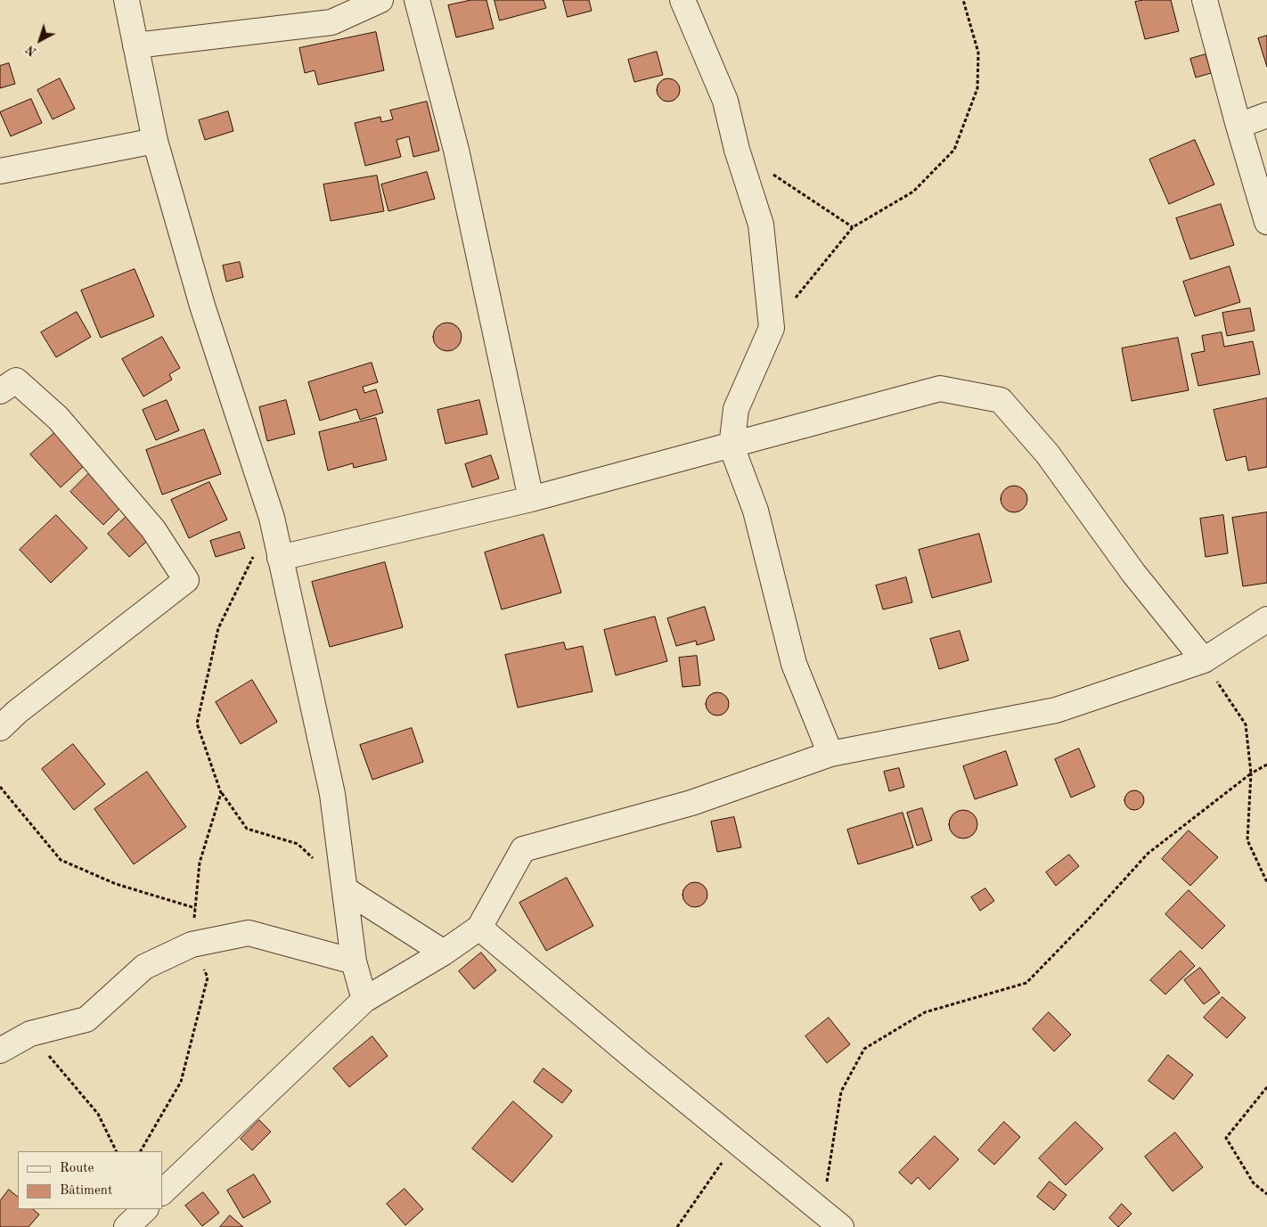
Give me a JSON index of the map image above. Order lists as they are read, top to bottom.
{
  "legend": ["Route", "Bâtiment"],
  "north": "bottom left"
}
